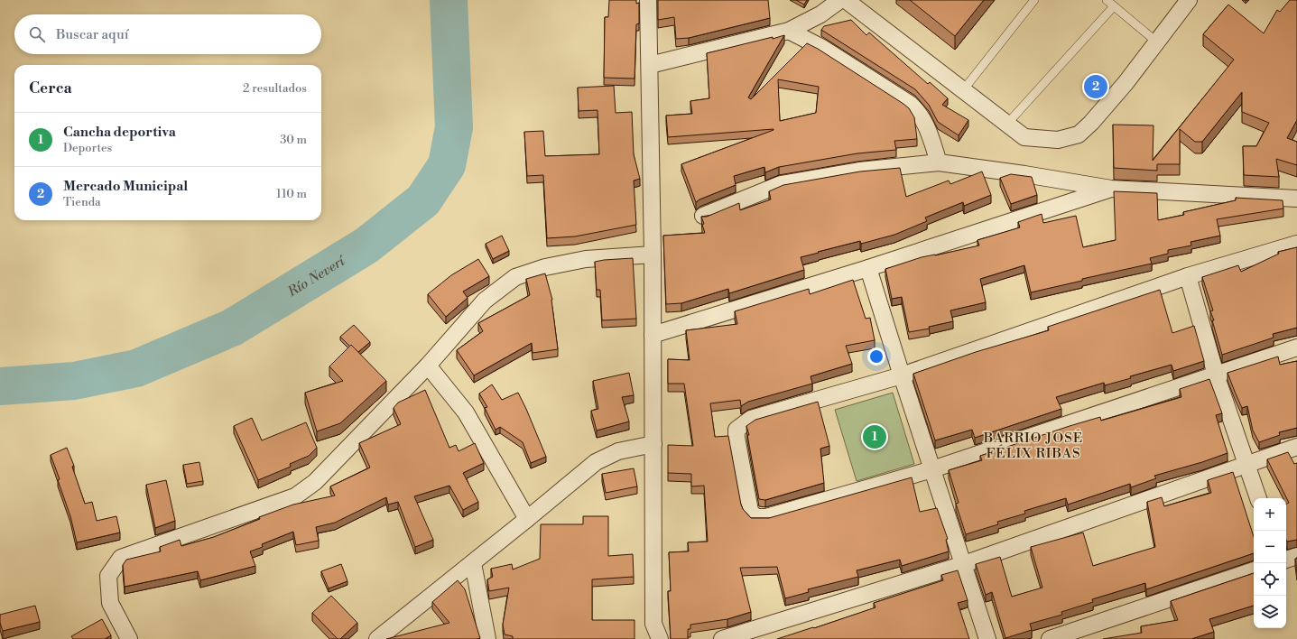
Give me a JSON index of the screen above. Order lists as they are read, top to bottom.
{
  "districts": ["BARRIO JOSÉ FÉLIX RIBAS"],
  "water": ["Río Neverí"],
  "page": {
    "search": "Buscar aquí",
    "heading": ["Cerca", "2 resultados"],
    "pins": ["2", "1"],
    "list": [
      {
        "mark": "1",
        "name": "Cancha deportiva",
        "note": "Deportes",
        "value": "30 m"
      },
      {
        "mark": "2",
        "name": "Mercado Municipal",
        "note": "Tienda",
        "value": "110 m"
      }
    ],
    "map_buttons": ["+", "−"]
  }
}
